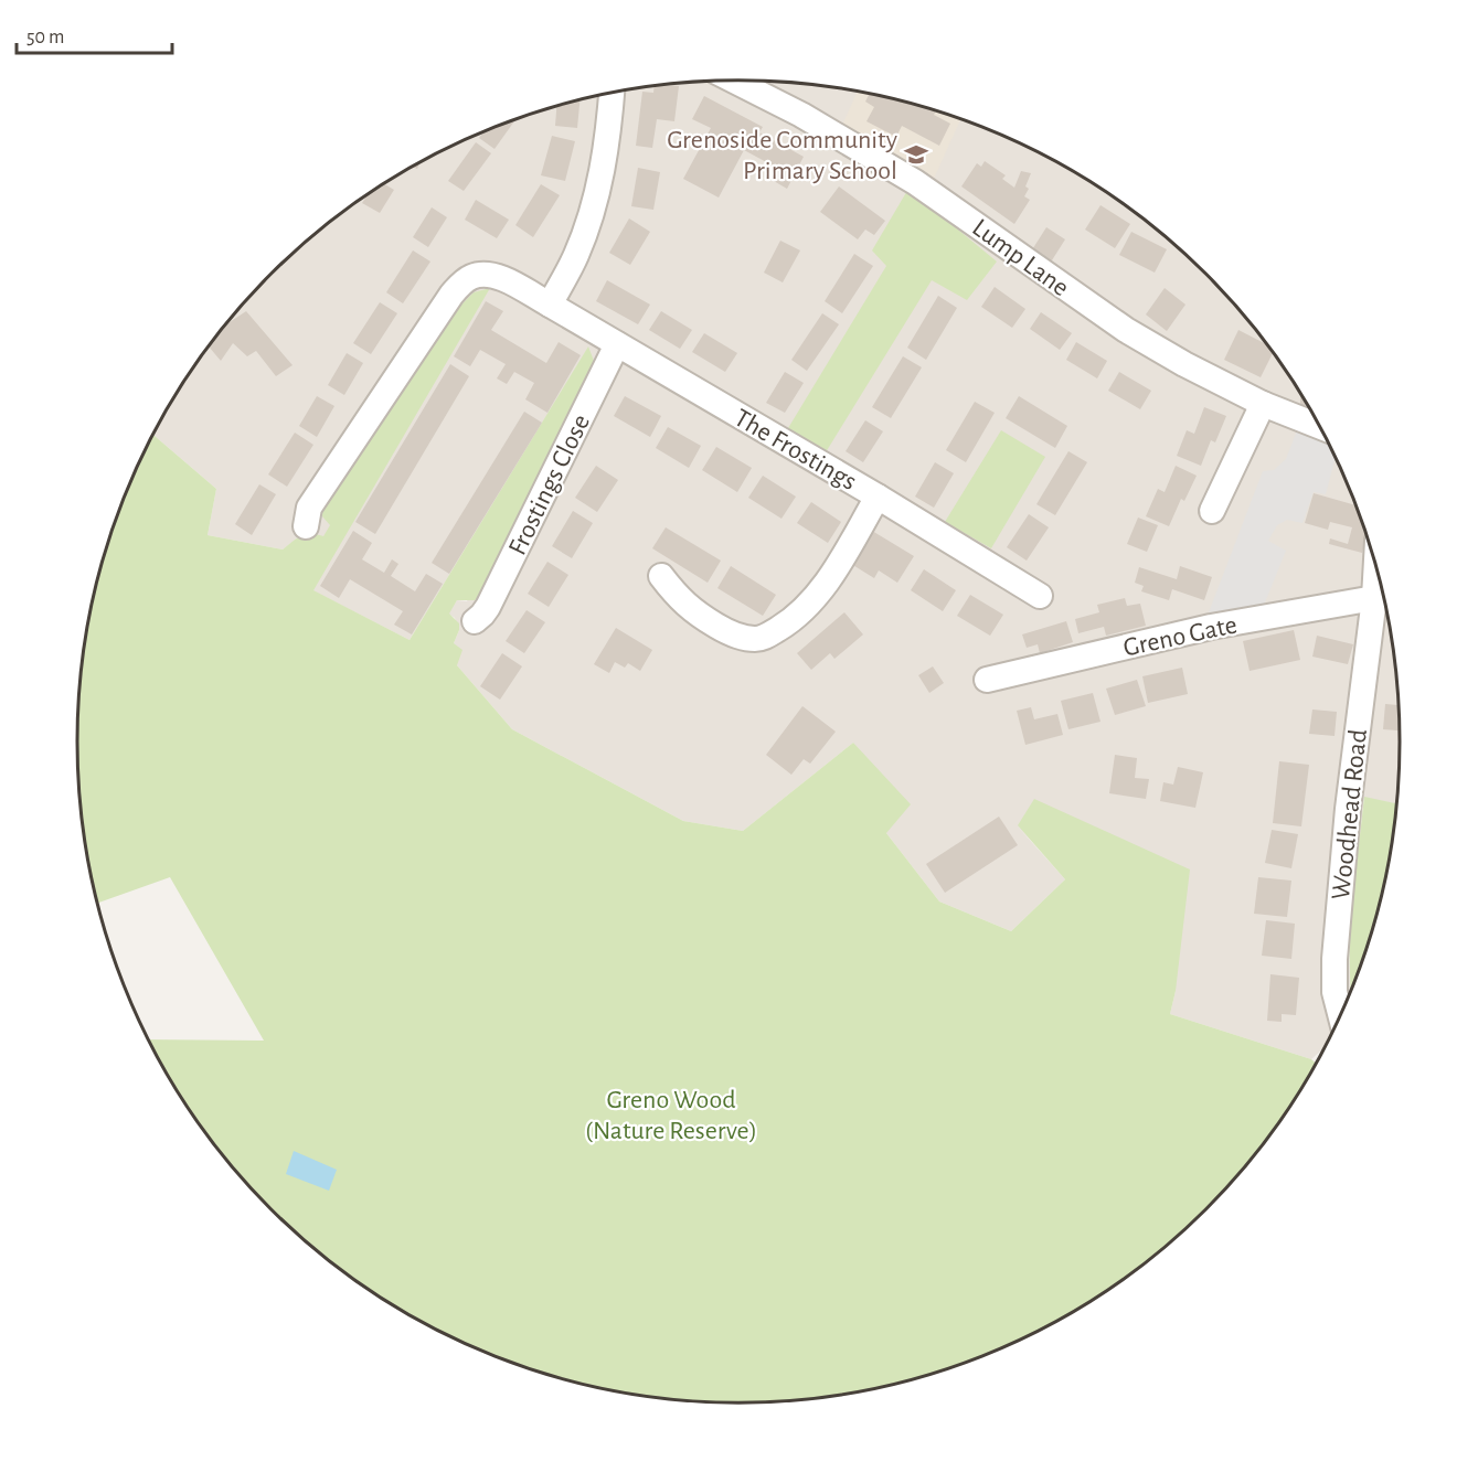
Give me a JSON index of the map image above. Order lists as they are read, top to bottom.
{
  "streets": {
    "street": [
      "Lump Lane",
      "The Frostings",
      "Frostings Close",
      "Greno Gate",
      "Woodhead Road"
    ]
  },
  "crossings": [
    ["The Frostings", "Frostings Close"],
    ["Greno Gate", "Woodhead Road"]
  ],
  "parks": ["Greno Wood (Nature Reserve)"],
  "places": {
    "school or university": ["Grenoside Community Primary School"]
  },
  "scale_bar": "50 m"
}
